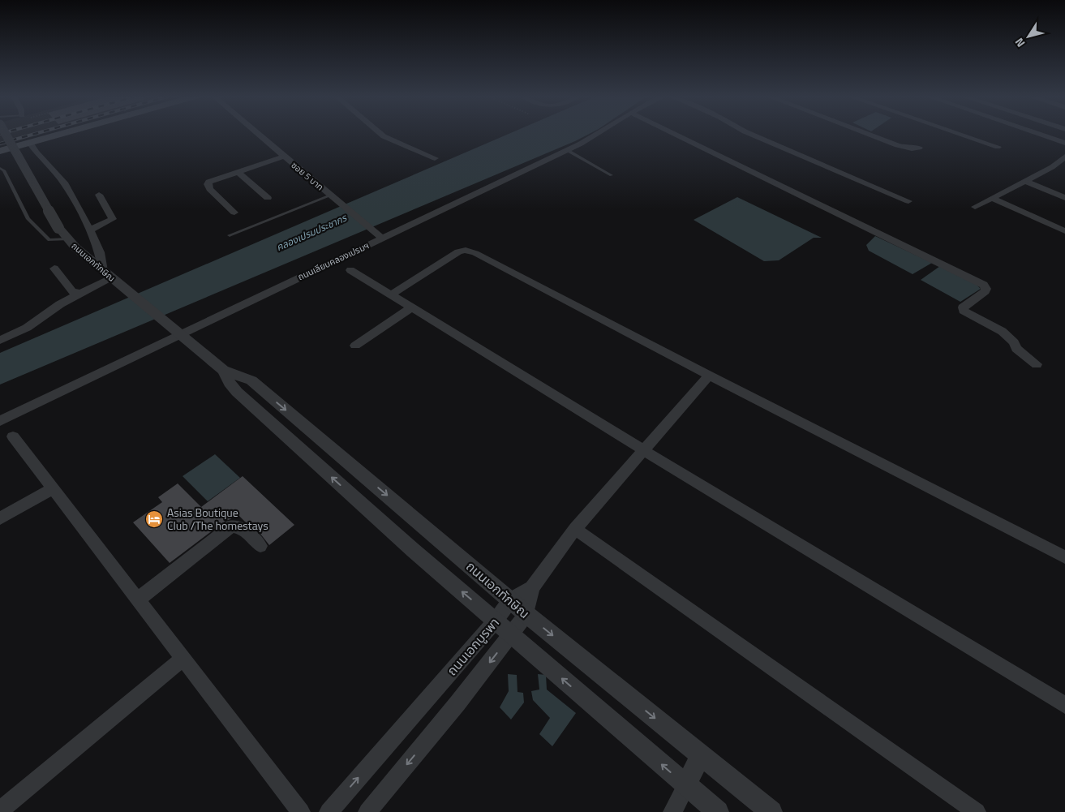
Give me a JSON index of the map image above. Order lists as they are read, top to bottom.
{
  "streets": {
    "street": [
      "ซอย 5 บาท",
      "ถนนเลียบคลองเปรมฯ",
      "ถนนเอกทักษิณ",
      "ถนนเอกบูรพา"
    ]
  },
  "crossings": [
    ["ซอย 5 บาท", "ถนนเลียบคลองเปรมฯ"],
    ["ถนนเลียบคลองเปรมฯ", "ถนนเอกทักษิณ"],
    ["ถนนเอกทักษิณ", "ถนนเอกบูรพา"]
  ],
  "water": ["คลองเปรมประชากร"],
  "places": {
    "hotel": ["Asias Boutique Club /The homestays"]
  },
  "north": "bottom left"
}
